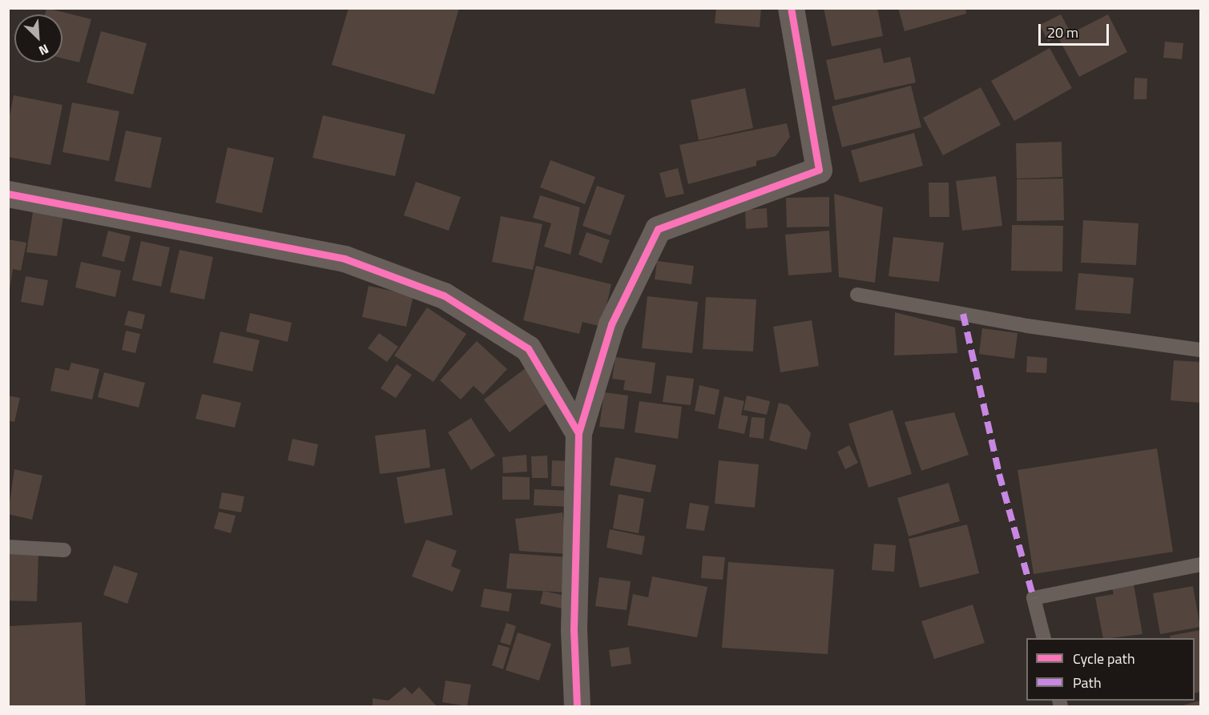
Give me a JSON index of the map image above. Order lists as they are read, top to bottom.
{
  "legend": ["Cycle path", "Path"],
  "scale_bar": "20 m",
  "north": "bottom right"
}
